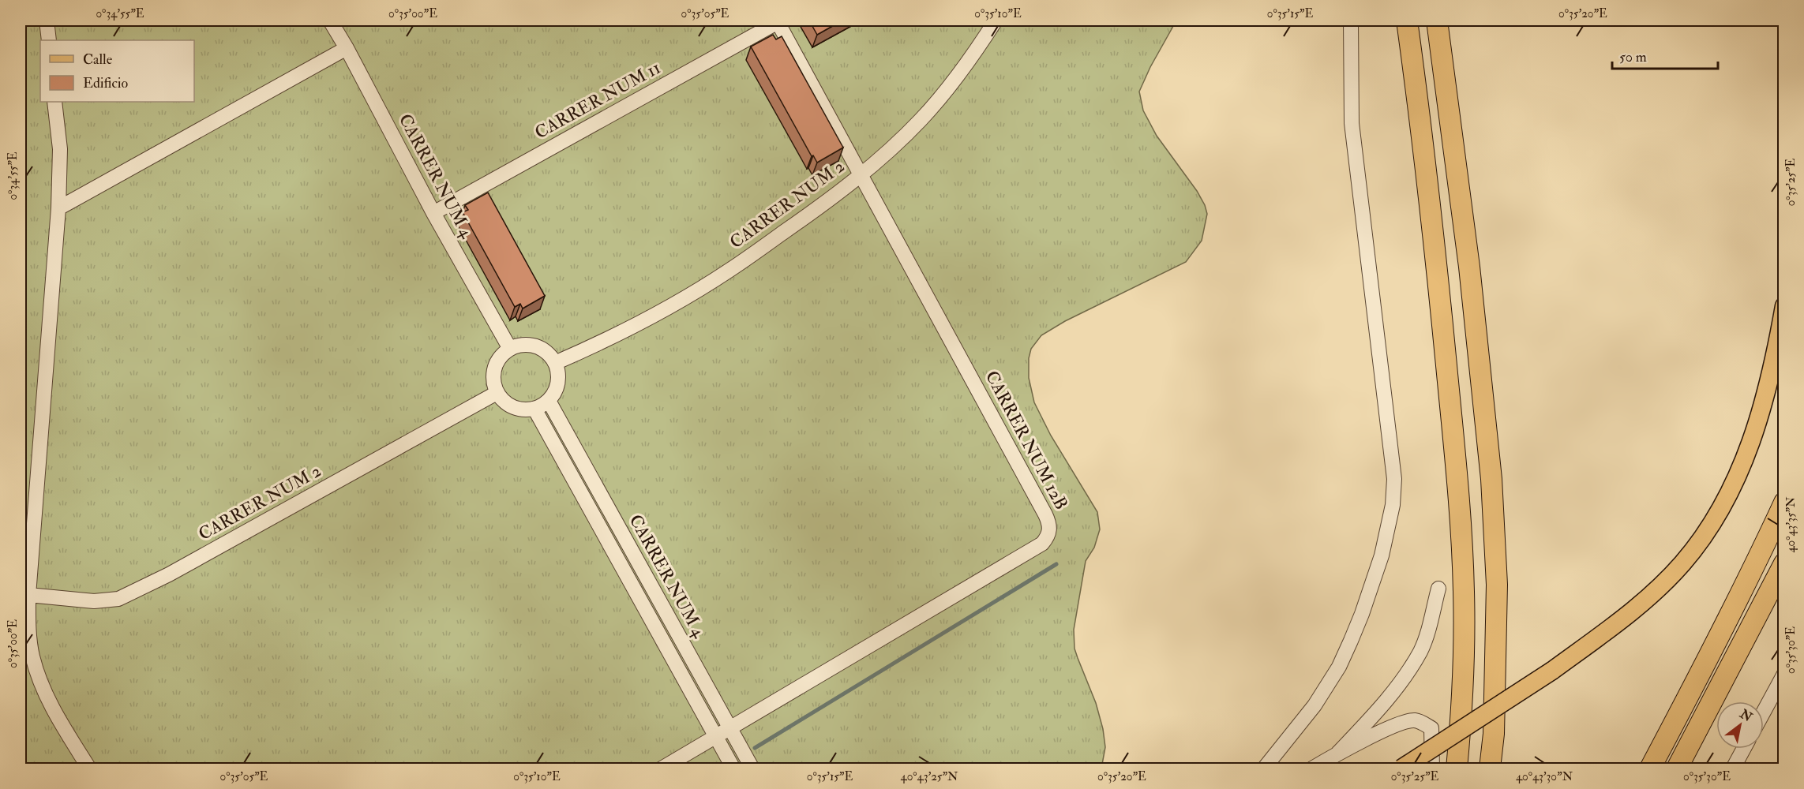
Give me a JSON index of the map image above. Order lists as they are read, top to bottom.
{
  "streets": {
    "street": [
      "CARRER NUM 11",
      "CARRER NUM 4",
      "CARRER NUM 2",
      "CARRER NUM 12B"
    ]
  },
  "crossings": [
    ["CARRER NUM 11", "CARRER NUM 4"],
    ["CARRER NUM 11", "CARRER NUM 12B"],
    ["CARRER NUM 4", "CARRER NUM 2"],
    ["CARRER NUM 4", "CARRER NUM 12B"],
    ["CARRER NUM 2", "CARRER NUM 12B"]
  ],
  "legend": ["Calle", "Edificio"],
  "scale_bar": "50 m",
  "north": "top right",
  "coordinates": [
    "0°34'55\"E",
    "0°35'00\"E",
    "0°35'05\"E",
    "0°35'10\"E",
    "0°35'15\"E",
    "0°35'20\"E",
    "0°35'25\"E",
    "40°43'35\"N",
    "0°35'30\"E",
    "40°43'25\"N",
    "40°43'30\"N"
  ]
}
